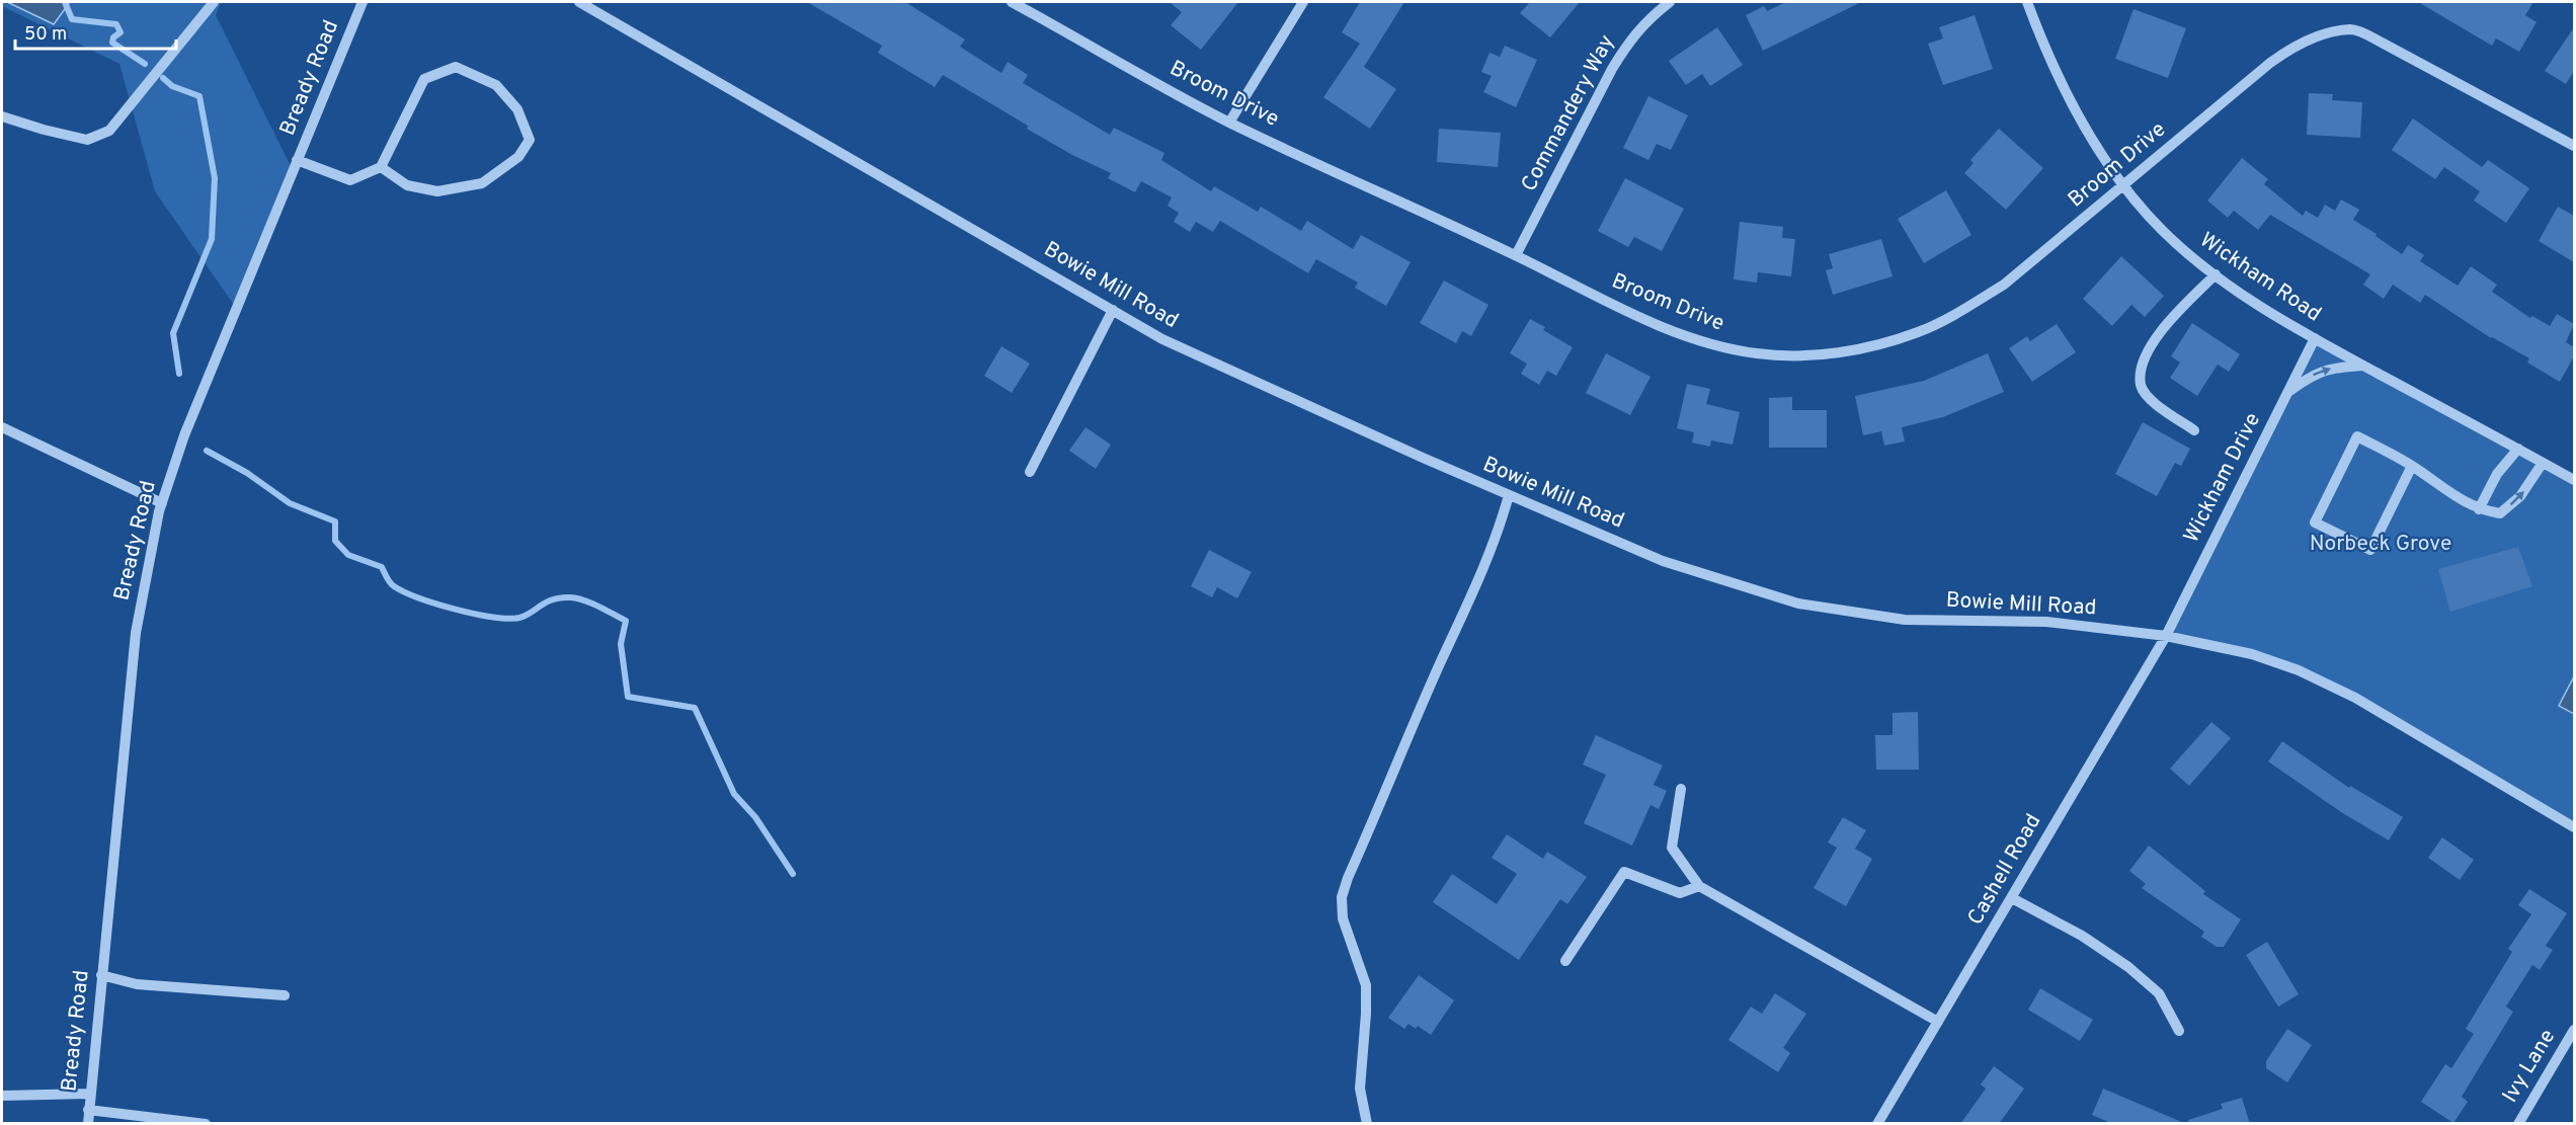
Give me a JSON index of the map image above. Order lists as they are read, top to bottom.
{
  "streets": {
    "street": [
      "Bready Road",
      "Broom Drive",
      "Commandery Way",
      "Wickham Road",
      "Bowie Mill Road",
      "Wickham Drive",
      "Cashell Road",
      "Ivy Lane"
    ]
  },
  "crossings": [
    ["Broom Drive", "Commandery Way"],
    ["Broom Drive", "Wickham Road"],
    ["Wickham Road", "Wickham Drive"],
    ["Bowie Mill Road", "Wickham Drive"],
    ["Bowie Mill Road", "Cashell Road"],
    ["Wickham Drive", "Cashell Road"]
  ],
  "parks": ["Norbeck Grove"],
  "scale_bar": "50 m"
}
